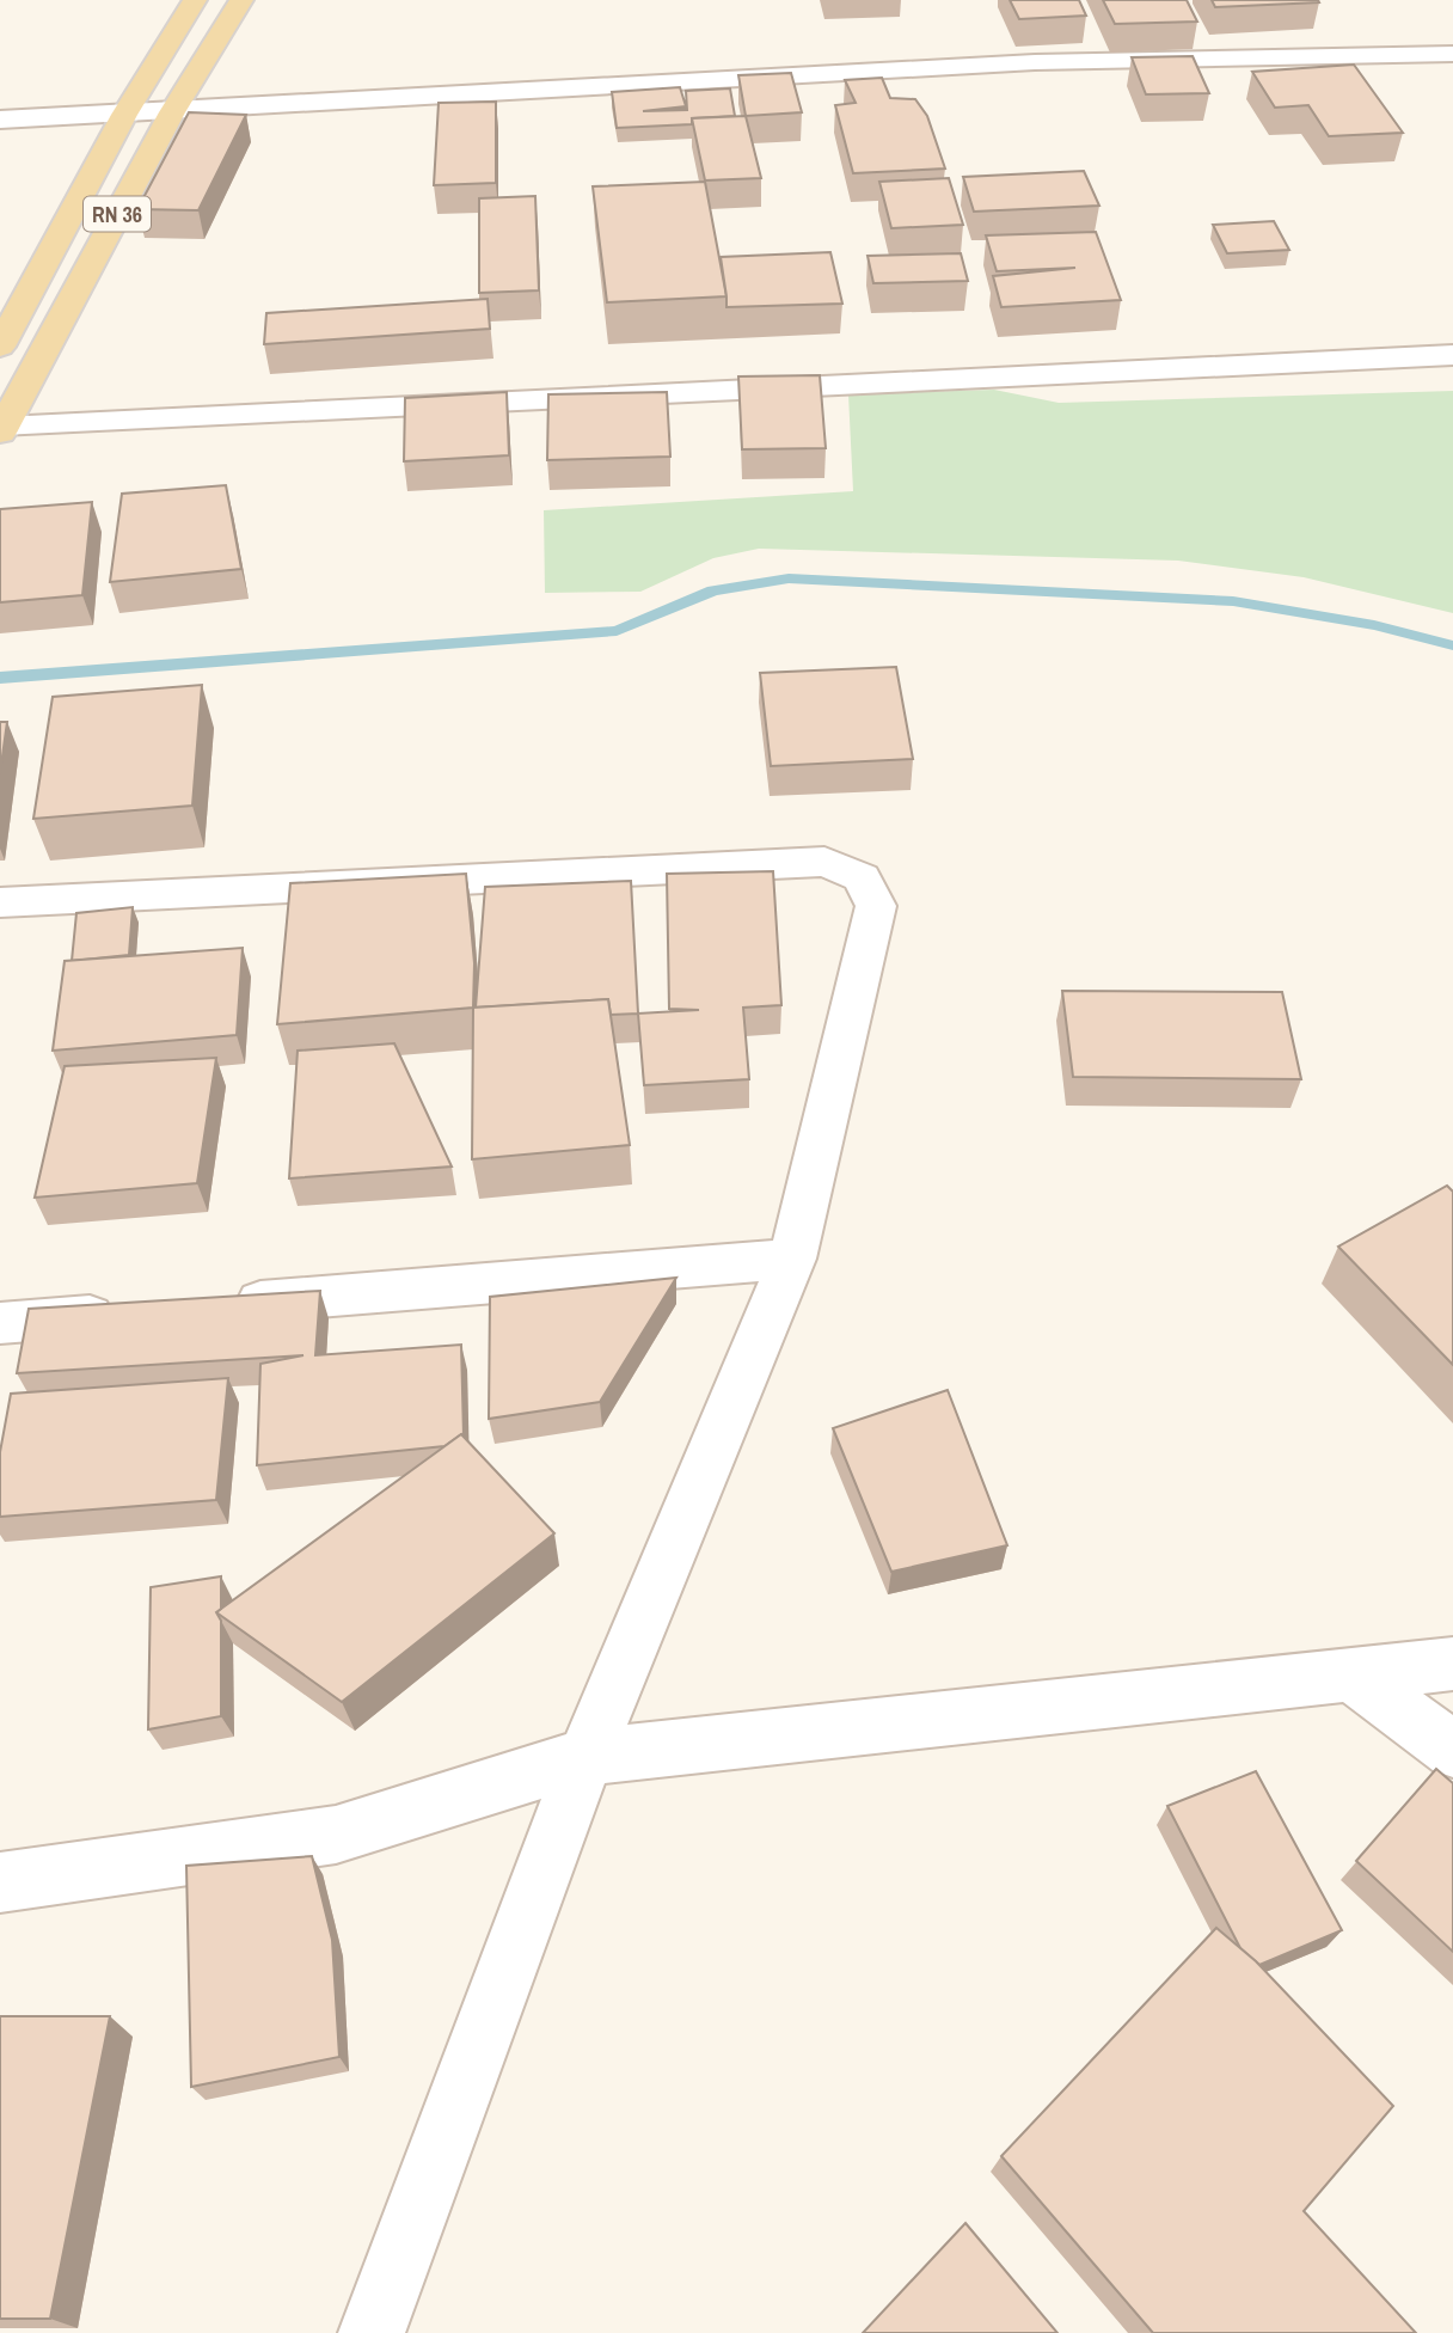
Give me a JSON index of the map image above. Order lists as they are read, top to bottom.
{
  "streets": {
    "main road": ["RN 36"]
  }
}
